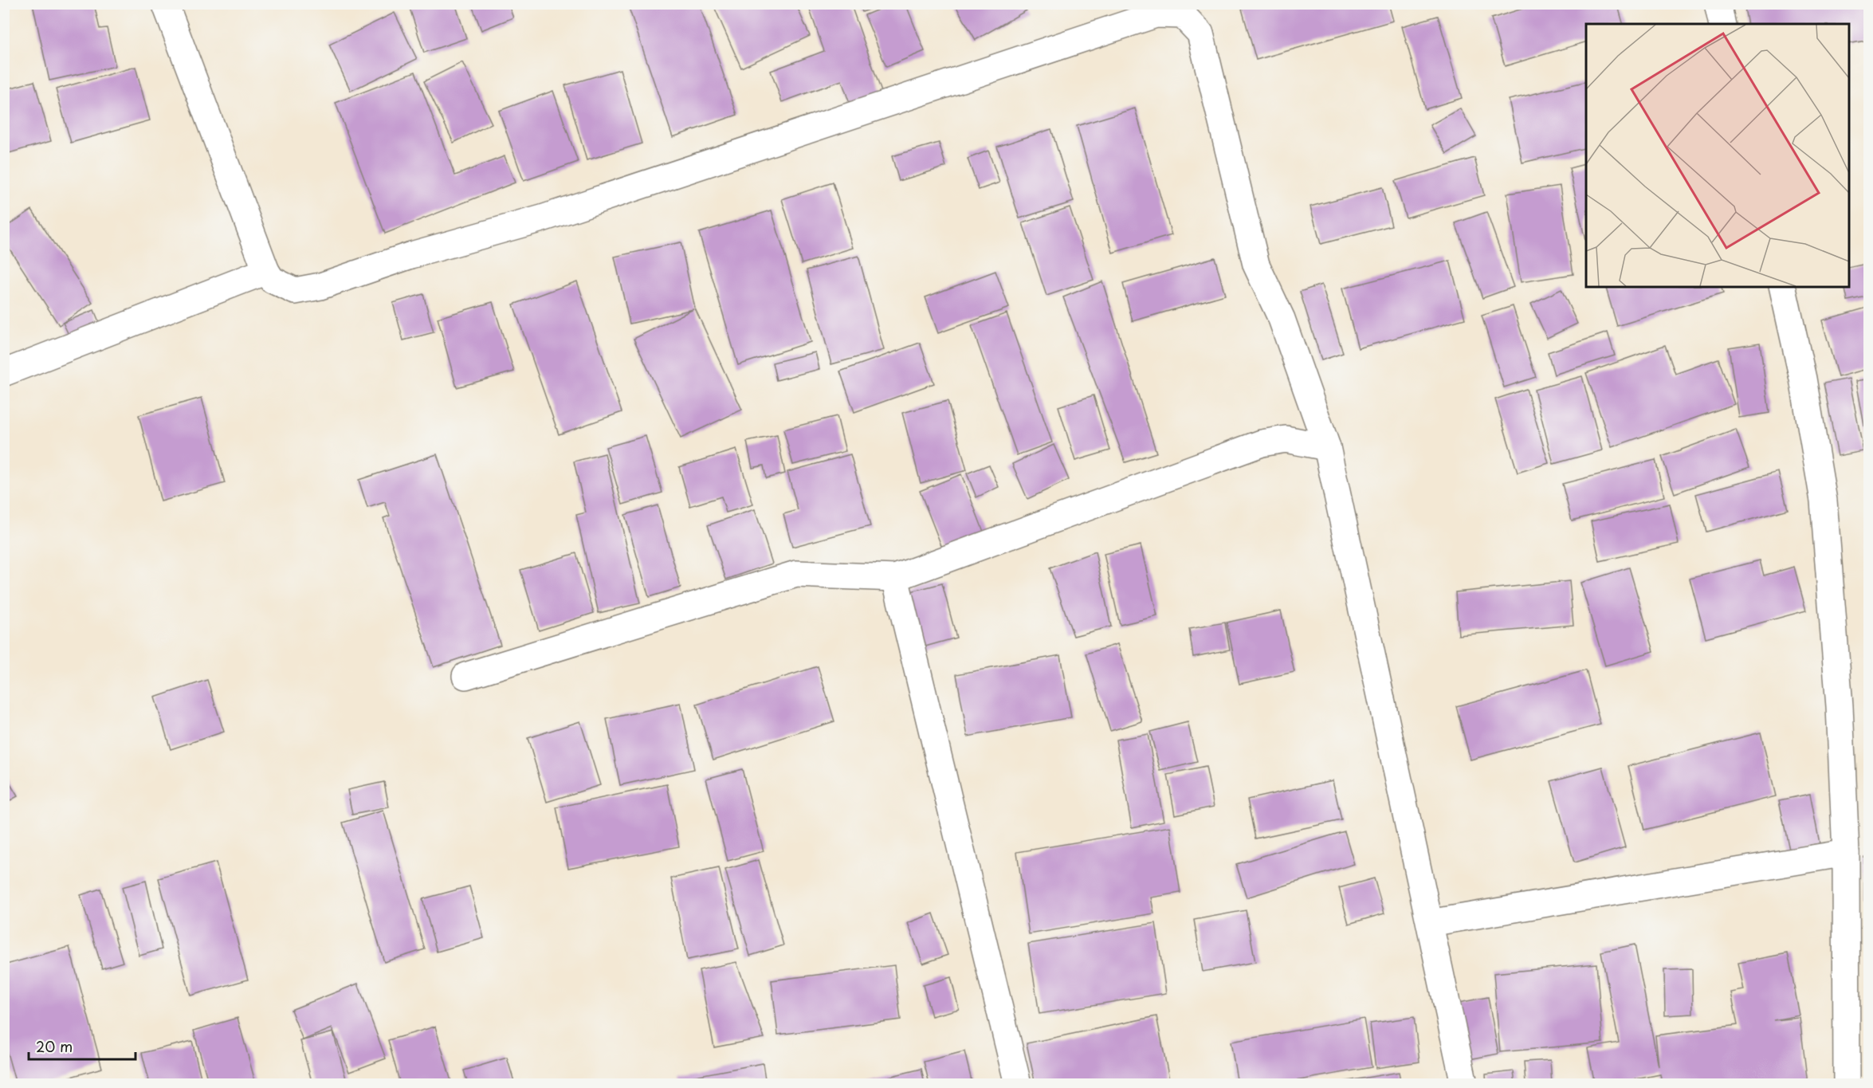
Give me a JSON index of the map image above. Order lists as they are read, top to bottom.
{
  "scale_bar": "20 m"
}
